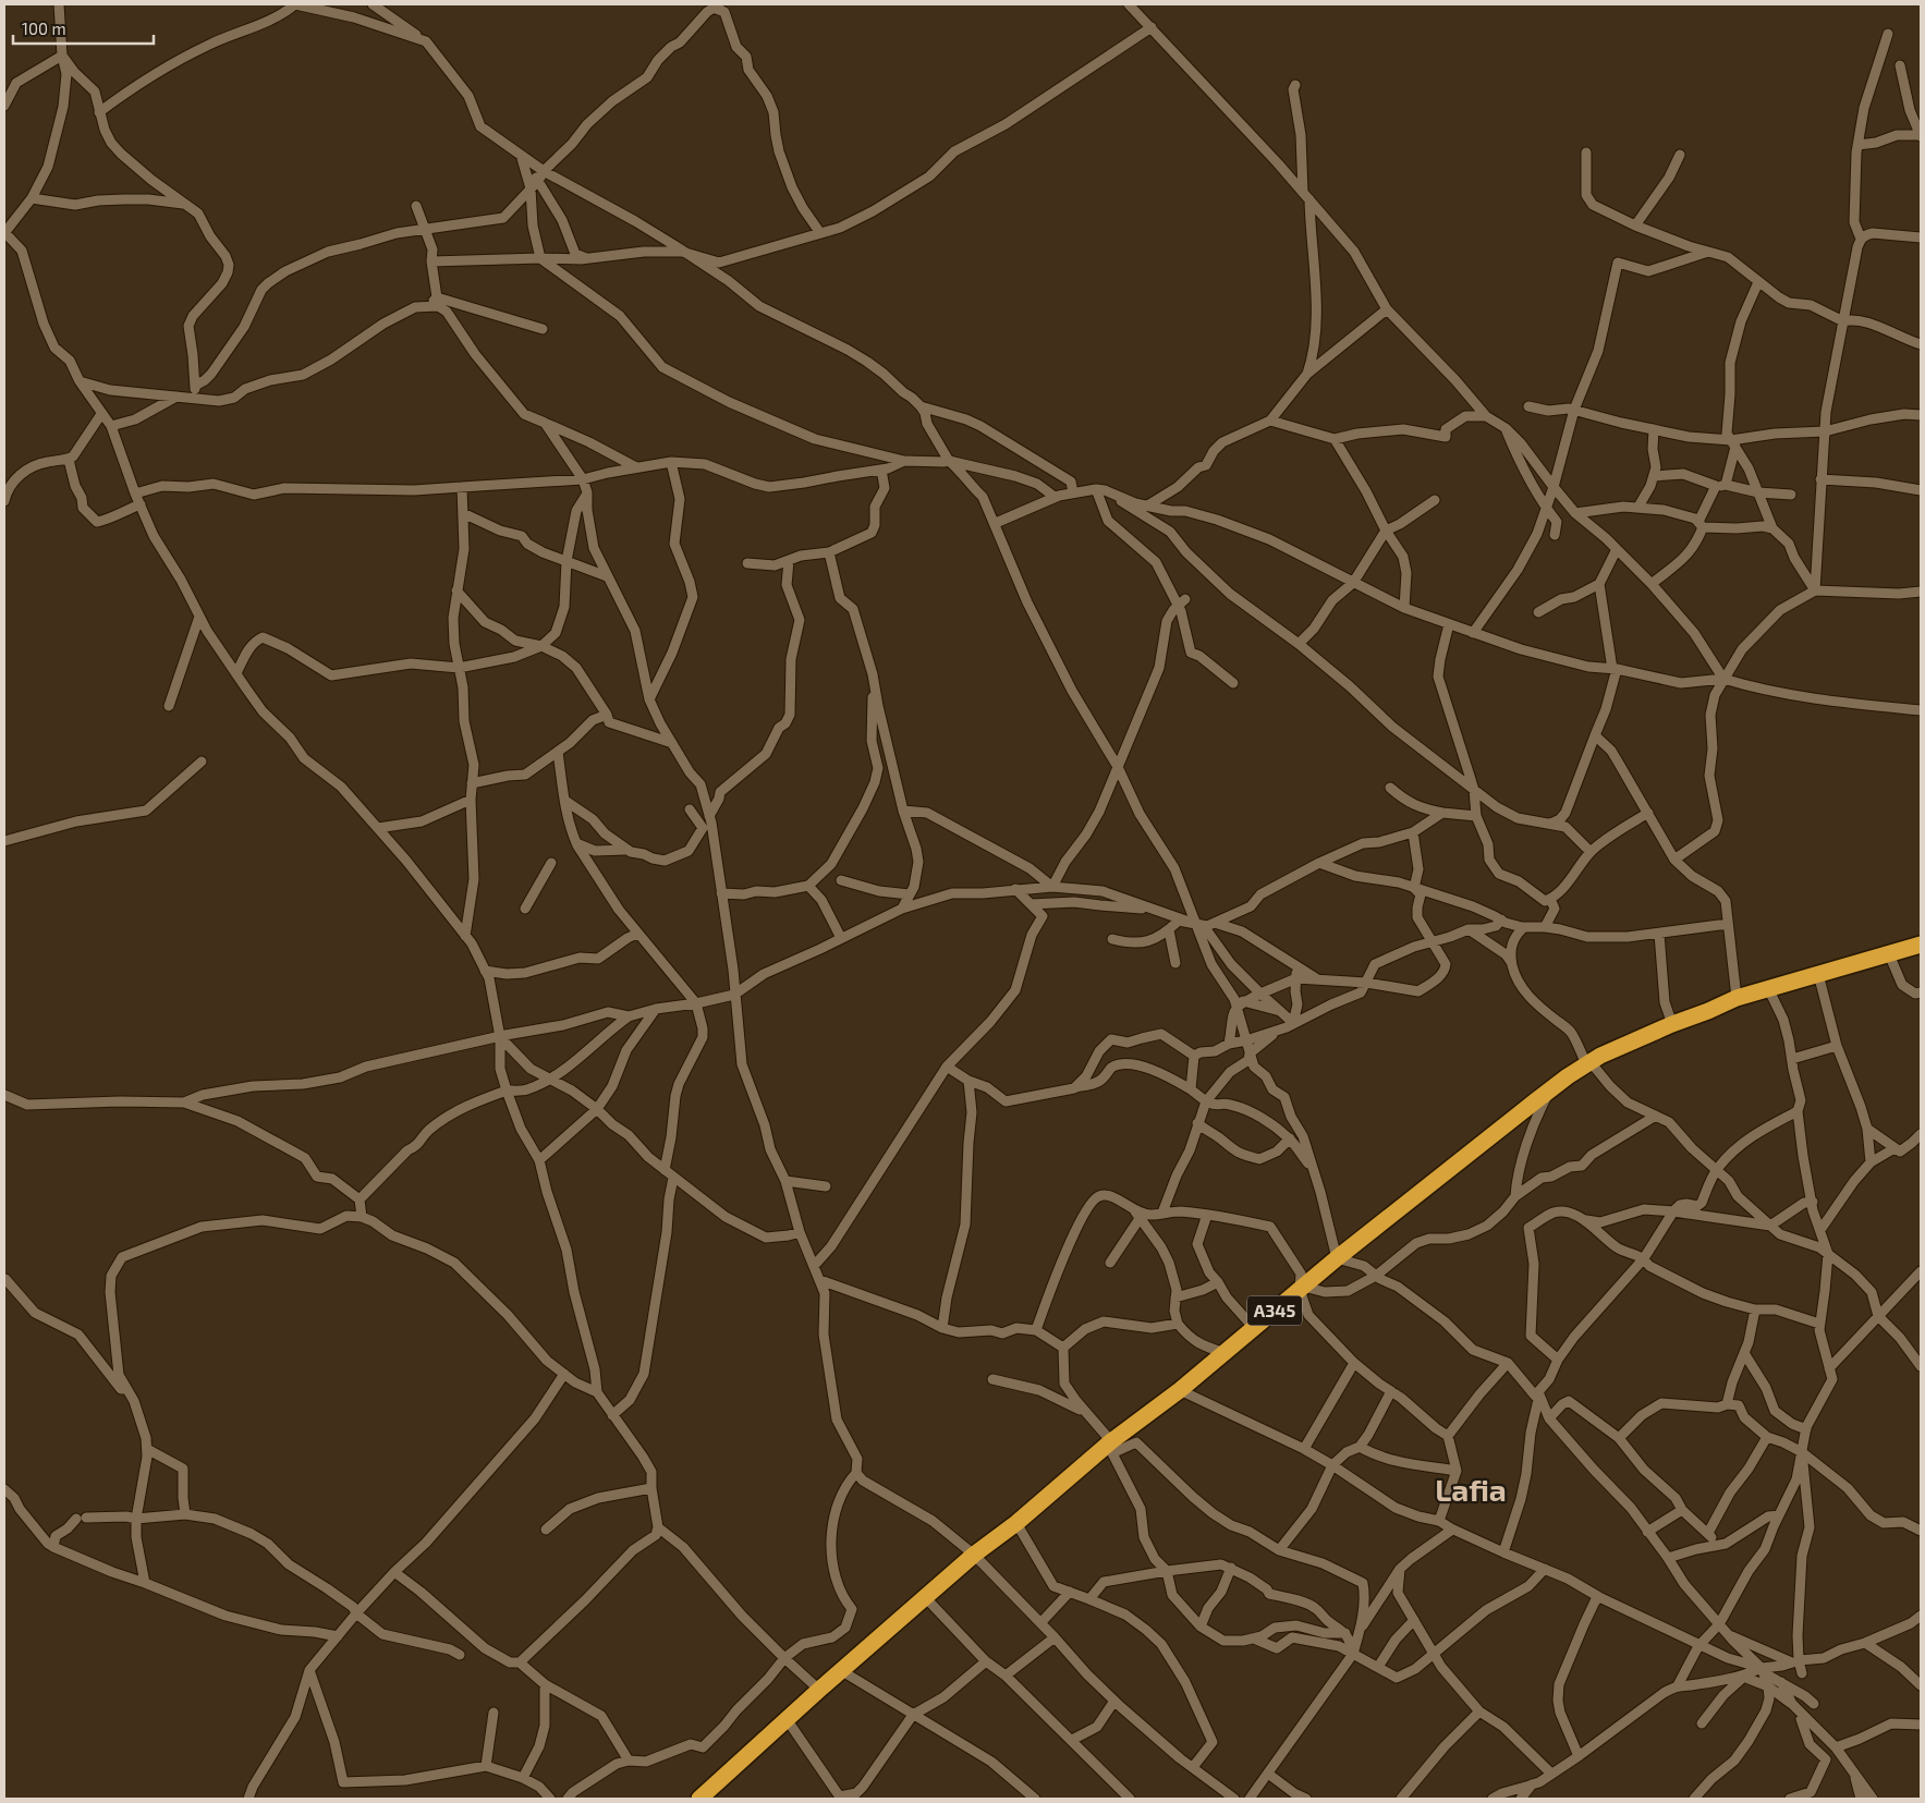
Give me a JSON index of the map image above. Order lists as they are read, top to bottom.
{
  "streets": {
    "highway": ["A345"]
  },
  "districts": ["Lafia"],
  "scale_bar": "100 m"
}
